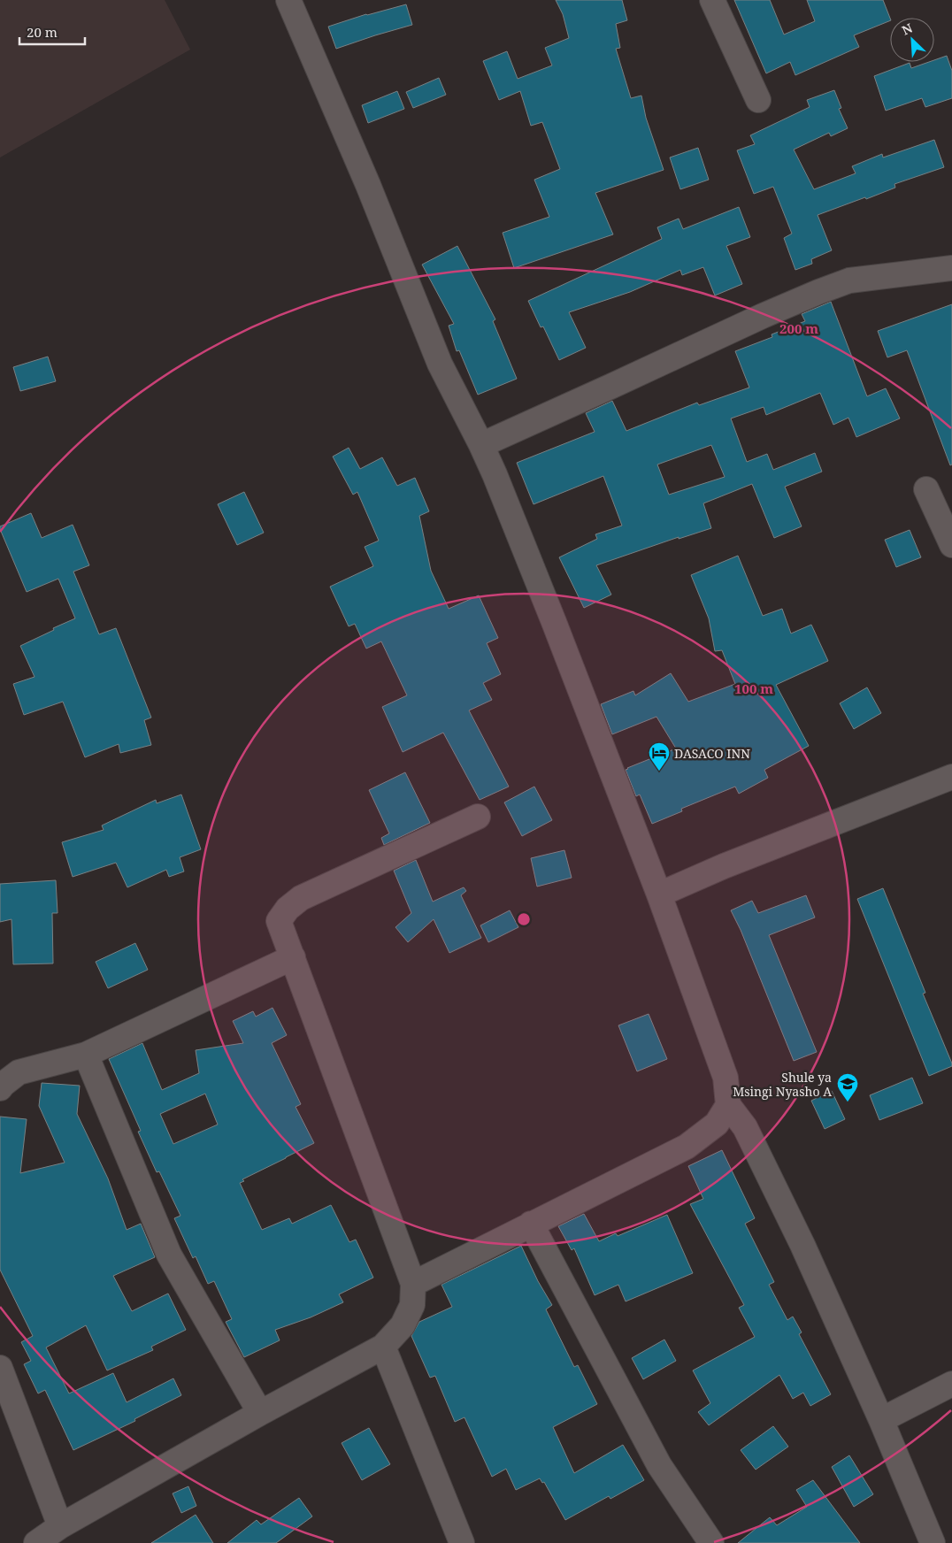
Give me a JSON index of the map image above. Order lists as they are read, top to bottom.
{
  "places": {
    "hotel": ["DASACO INN"],
    "school or university": ["Shule ya Msingi Nyasho A"]
  },
  "scale_bar": "20 m",
  "north": "top left",
  "rings": ["200 m", "100 m"]
}
